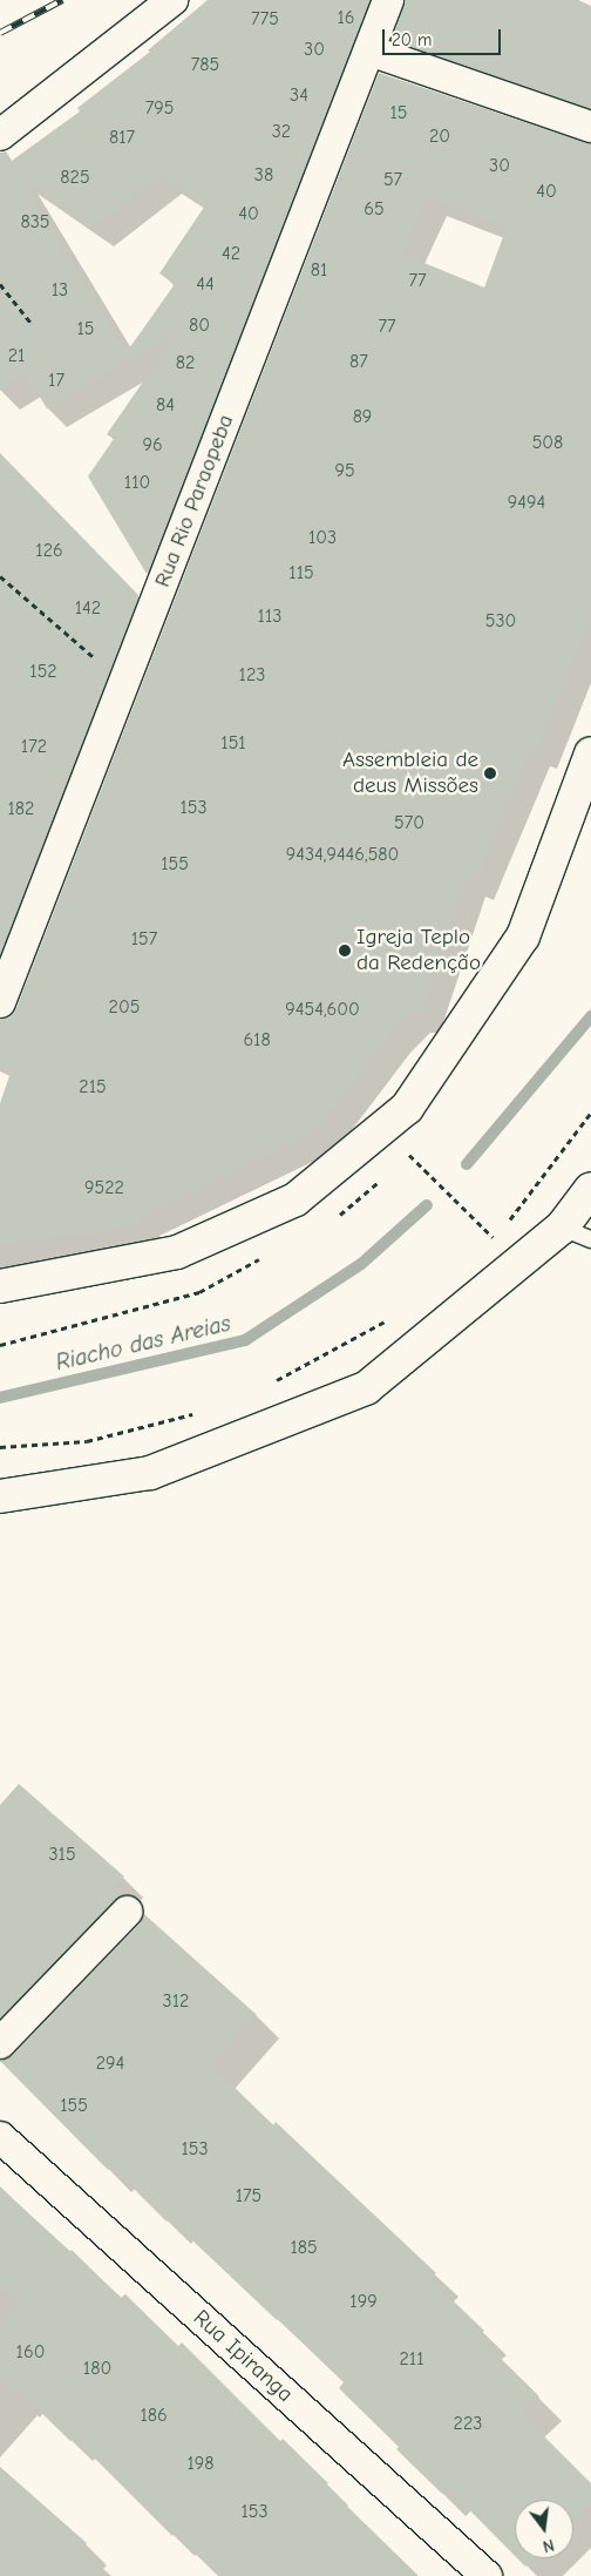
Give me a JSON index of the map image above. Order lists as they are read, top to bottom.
{
  "streets": {
    "street": ["Rua Rio Paraopeba", "Rua Ipiranga"]
  },
  "water": ["Riacho das Areias"],
  "places": ["Assembleia de deus Missões", "Igreja Teplo da Redenção"],
  "house_numbers": [
    "16",
    "775",
    "30",
    "785",
    "34",
    "795",
    "15",
    "32",
    "20",
    "817",
    "30",
    "38",
    "825",
    "57",
    "40",
    "65",
    "40",
    "835",
    "42",
    "81",
    "77",
    "44",
    "13",
    "80",
    "77",
    "15",
    "21",
    "87",
    "82",
    "17",
    "84",
    "89",
    "508",
    "96",
    "95",
    "110",
    "9494",
    "103",
    "126",
    "115",
    "142",
    "113",
    "530",
    "152",
    "123",
    "151",
    "172",
    "153",
    "182",
    "570",
    "9434,9446,580",
    "155",
    "157",
    "205",
    "9454,600",
    "618",
    "215",
    "9522",
    "315",
    "312",
    "294",
    "155",
    "153",
    "175",
    "185",
    "199",
    "160",
    "211",
    "180",
    "186",
    "223",
    "198",
    "153"
  ],
  "scale_bar": "20 m",
  "north": "bottom"
}
